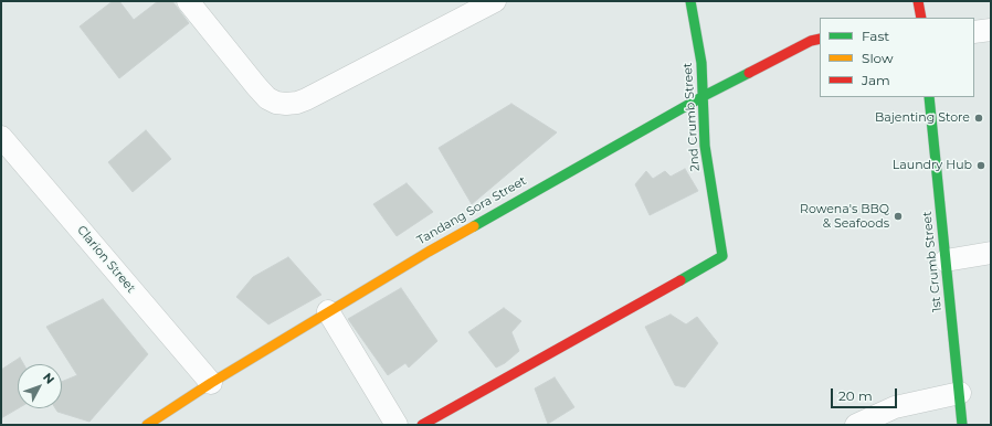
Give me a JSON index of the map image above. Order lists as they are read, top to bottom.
{
  "streets": {
    "street": [
      "2nd Crumb Street",
      "Tandang Sora Street",
      "Clarion Street",
      "1st Crumb Street"
    ]
  },
  "crossings": [
    ["2nd Crumb Street", "Tandang Sora Street"],
    ["Tandang Sora Street", "Clarion Street"]
  ],
  "places": ["Bajenting Store", "Laundry Hub", "Rowena's BBQ & Seafoods"],
  "legend": ["Fast", "Slow", "Jam"],
  "scale_bar": "20 m",
  "north": "top right"
}
